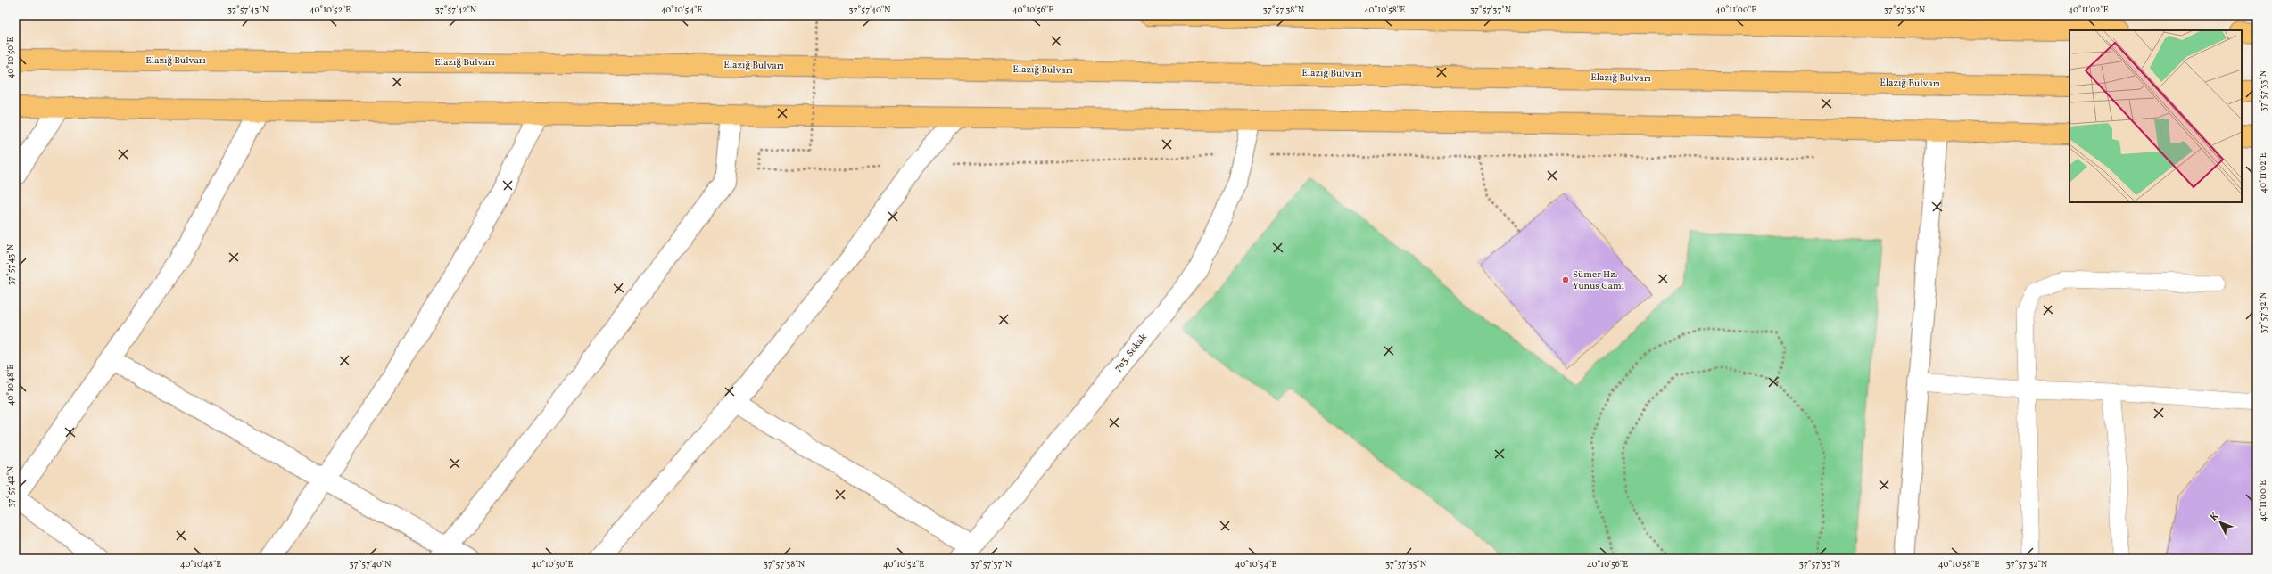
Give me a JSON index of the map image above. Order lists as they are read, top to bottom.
{
  "streets": {
    "highway": ["Elazığ Bulvarı"],
    "street": ["763. Sokak"]
  },
  "places": ["Sümer Hz. Yunus Cami"],
  "north": "top left",
  "coordinates": [
    "37°57'43\"N",
    "40°10'52\"E",
    "37°57'42\"N",
    "40°10'54\"E",
    "37°57'40\"N",
    "40°10'56\"E",
    "37°57'38\"N",
    "40°10'58\"E",
    "37°57'37\"N",
    "40°11'00\"E",
    "37°57'35\"N",
    "40°11'02\"E",
    "40°10'50\"E",
    "37°57'33\"N",
    "37°57'32\"N",
    "40°10'48\"E"
  ]
}
